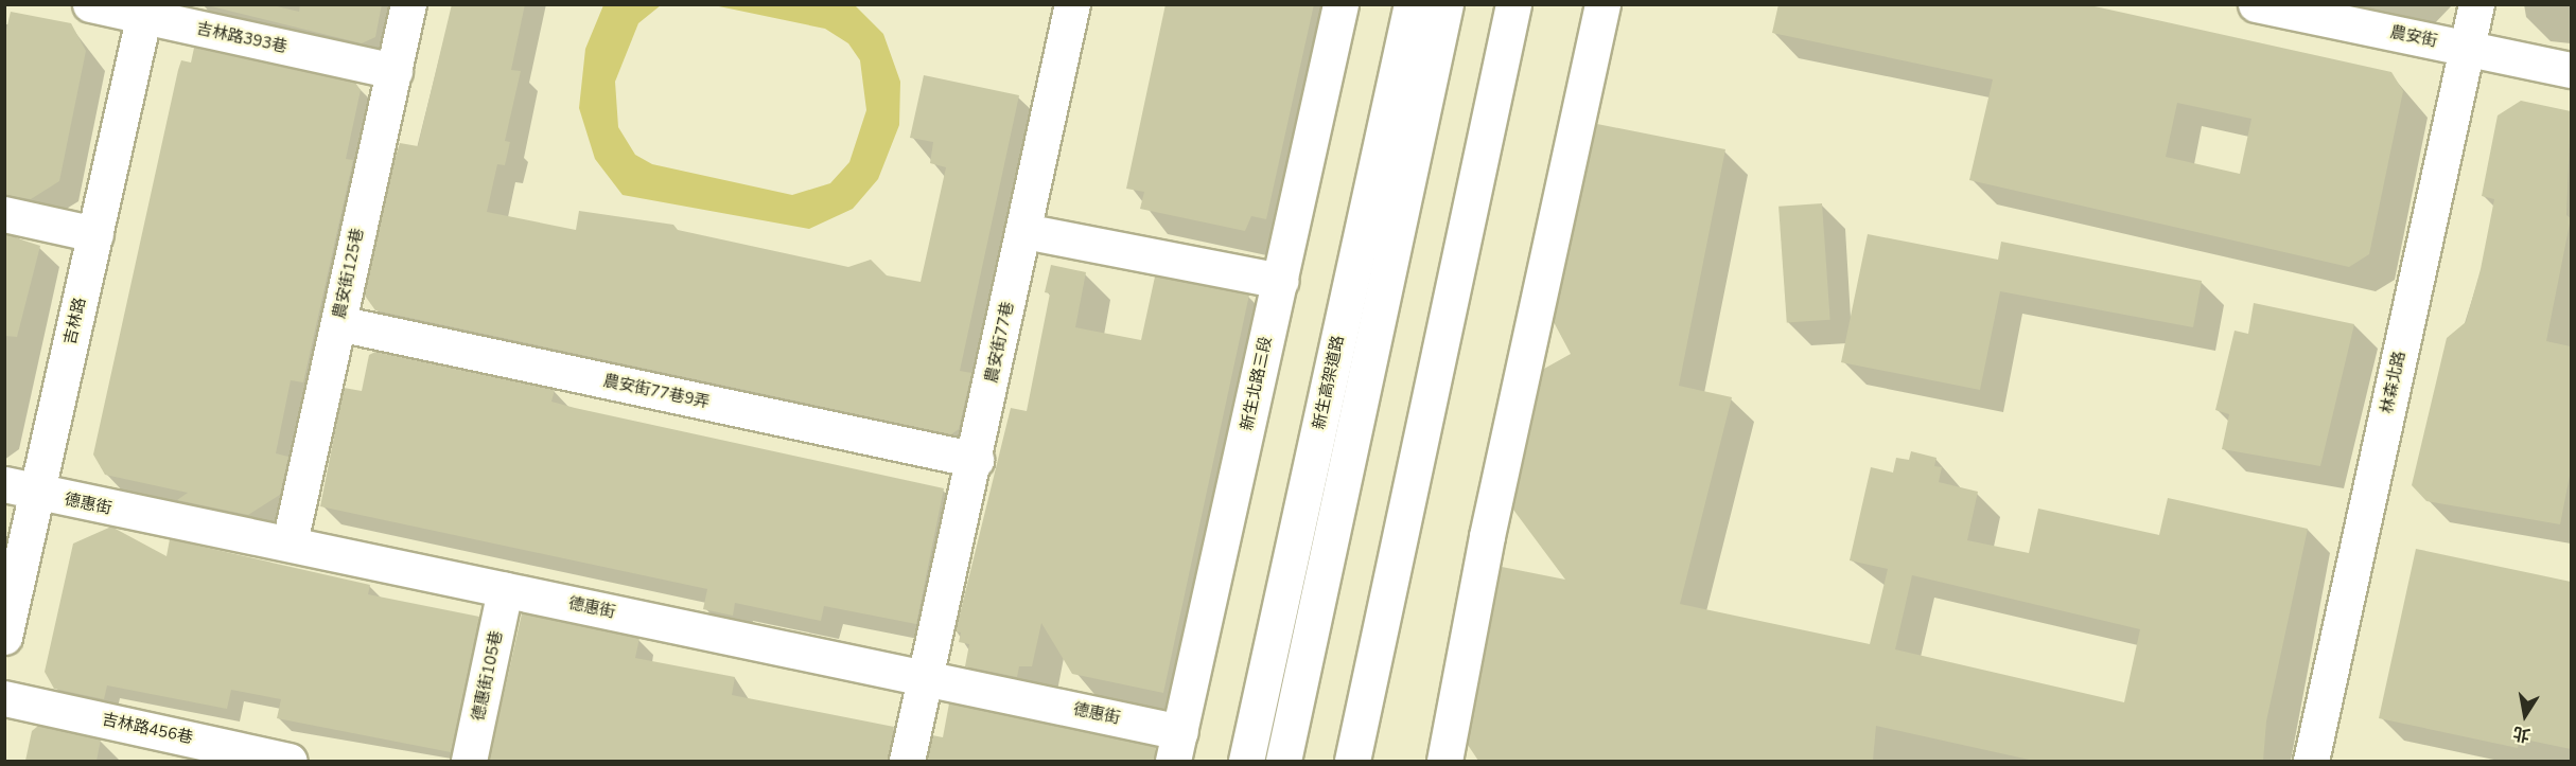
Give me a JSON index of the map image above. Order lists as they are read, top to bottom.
{
  "streets": {
    "main road": [
      "農安街",
      "吉林路393巷",
      "農安街125巷",
      "吉林路",
      "農安街77巷",
      "新生高架道路",
      "林森北路",
      "新生北路三段",
      "農安街77巷9弄",
      "德惠街",
      "德惠街105巷",
      "吉林路456巷"
    ]
  },
  "crossings": [
    ["農安街", "林森北路"],
    ["吉林路393巷", "農安街125巷"],
    ["吉林路393巷", "吉林路"],
    ["農安街125巷", "農安街77巷9弄"],
    ["農安街125巷", "德惠街"],
    ["吉林路", "德惠街"],
    ["農安街77巷", "農安街77巷9弄"],
    ["農安街77巷", "德惠街"],
    ["新生北路三段", "德惠街"],
    ["德惠街", "德惠街105巷"]
  ],
  "north": "bottom"
}
